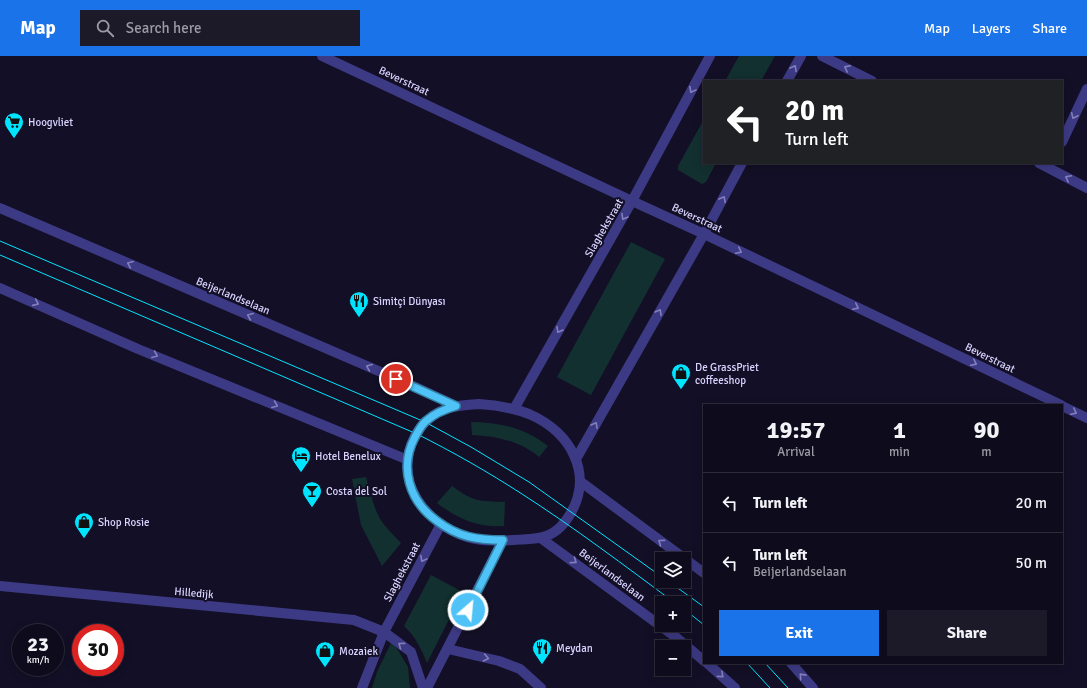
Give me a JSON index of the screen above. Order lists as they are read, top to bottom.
{
  "streets": {
    "street": [
      "Beverstraat",
      "Slaghekstraat",
      "Beijerlandselaan",
      "Hilledijk"
    ]
  },
  "crossings": [
    ["Beverstraat", "Slaghekstraat"],
    ["Slaghekstraat", "Hilledijk"]
  ],
  "one_way": ["Beverstraat"],
  "places": {
    "supermarket": ["Hoogvliet"],
    "restaurant": ["Simitçi Dünyası", "Meydan"],
    "shop": ["De GrassPriet coffeeshop", "Shop Rosie", "Mozaiek"],
    "hotel": ["Hotel Benelux"],
    "bar": ["Costa del Sol"]
  },
  "page": {
    "header": "Map",
    "search": "Search here",
    "nav": ["Map", "Layers", "Share"],
    "turn": ["20 m", "Turn left"],
    "eta": [
      "19:57",
      "Arrival",
      "1",
      "min",
      "90",
      "m"
    ],
    "list": [
      {
        "name": "Turn left",
        "value": "20 m"
      },
      {
        "name": "Turn left",
        "note": "Beijerlandselaan",
        "value": "50 m"
      }
    ],
    "map_buttons": ["+", "−"],
    "buttons": ["Exit", "Share"],
    "speed": "23 km/h",
    "limit": "30"
  }
}
